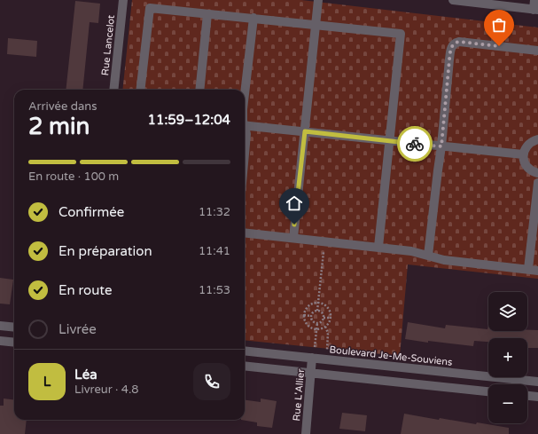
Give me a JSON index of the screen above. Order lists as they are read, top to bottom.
{
  "streets": {
    "street": ["Rue Lancelot", "Boulevard Je-Me-Souviens", "Rue L'Allier"]
  },
  "crossings": [
    ["Boulevard Je-Me-Souviens", "Rue L'Allier"]
  ],
  "page": {
    "heading": ["2 min", "Arrivée dans", "11:59–12:04"],
    "panel": ["Léa", "Livreur · 4.8"],
    "bar": "En route · 100 m",
    "list": [
      ["Confirmée", "11:32"],
      ["En préparation", "11:41"],
      ["En route", "11:53"],
      "Livrée"
    ],
    "map_buttons": ["+", "−"],
    "round": "L"
  }
}
